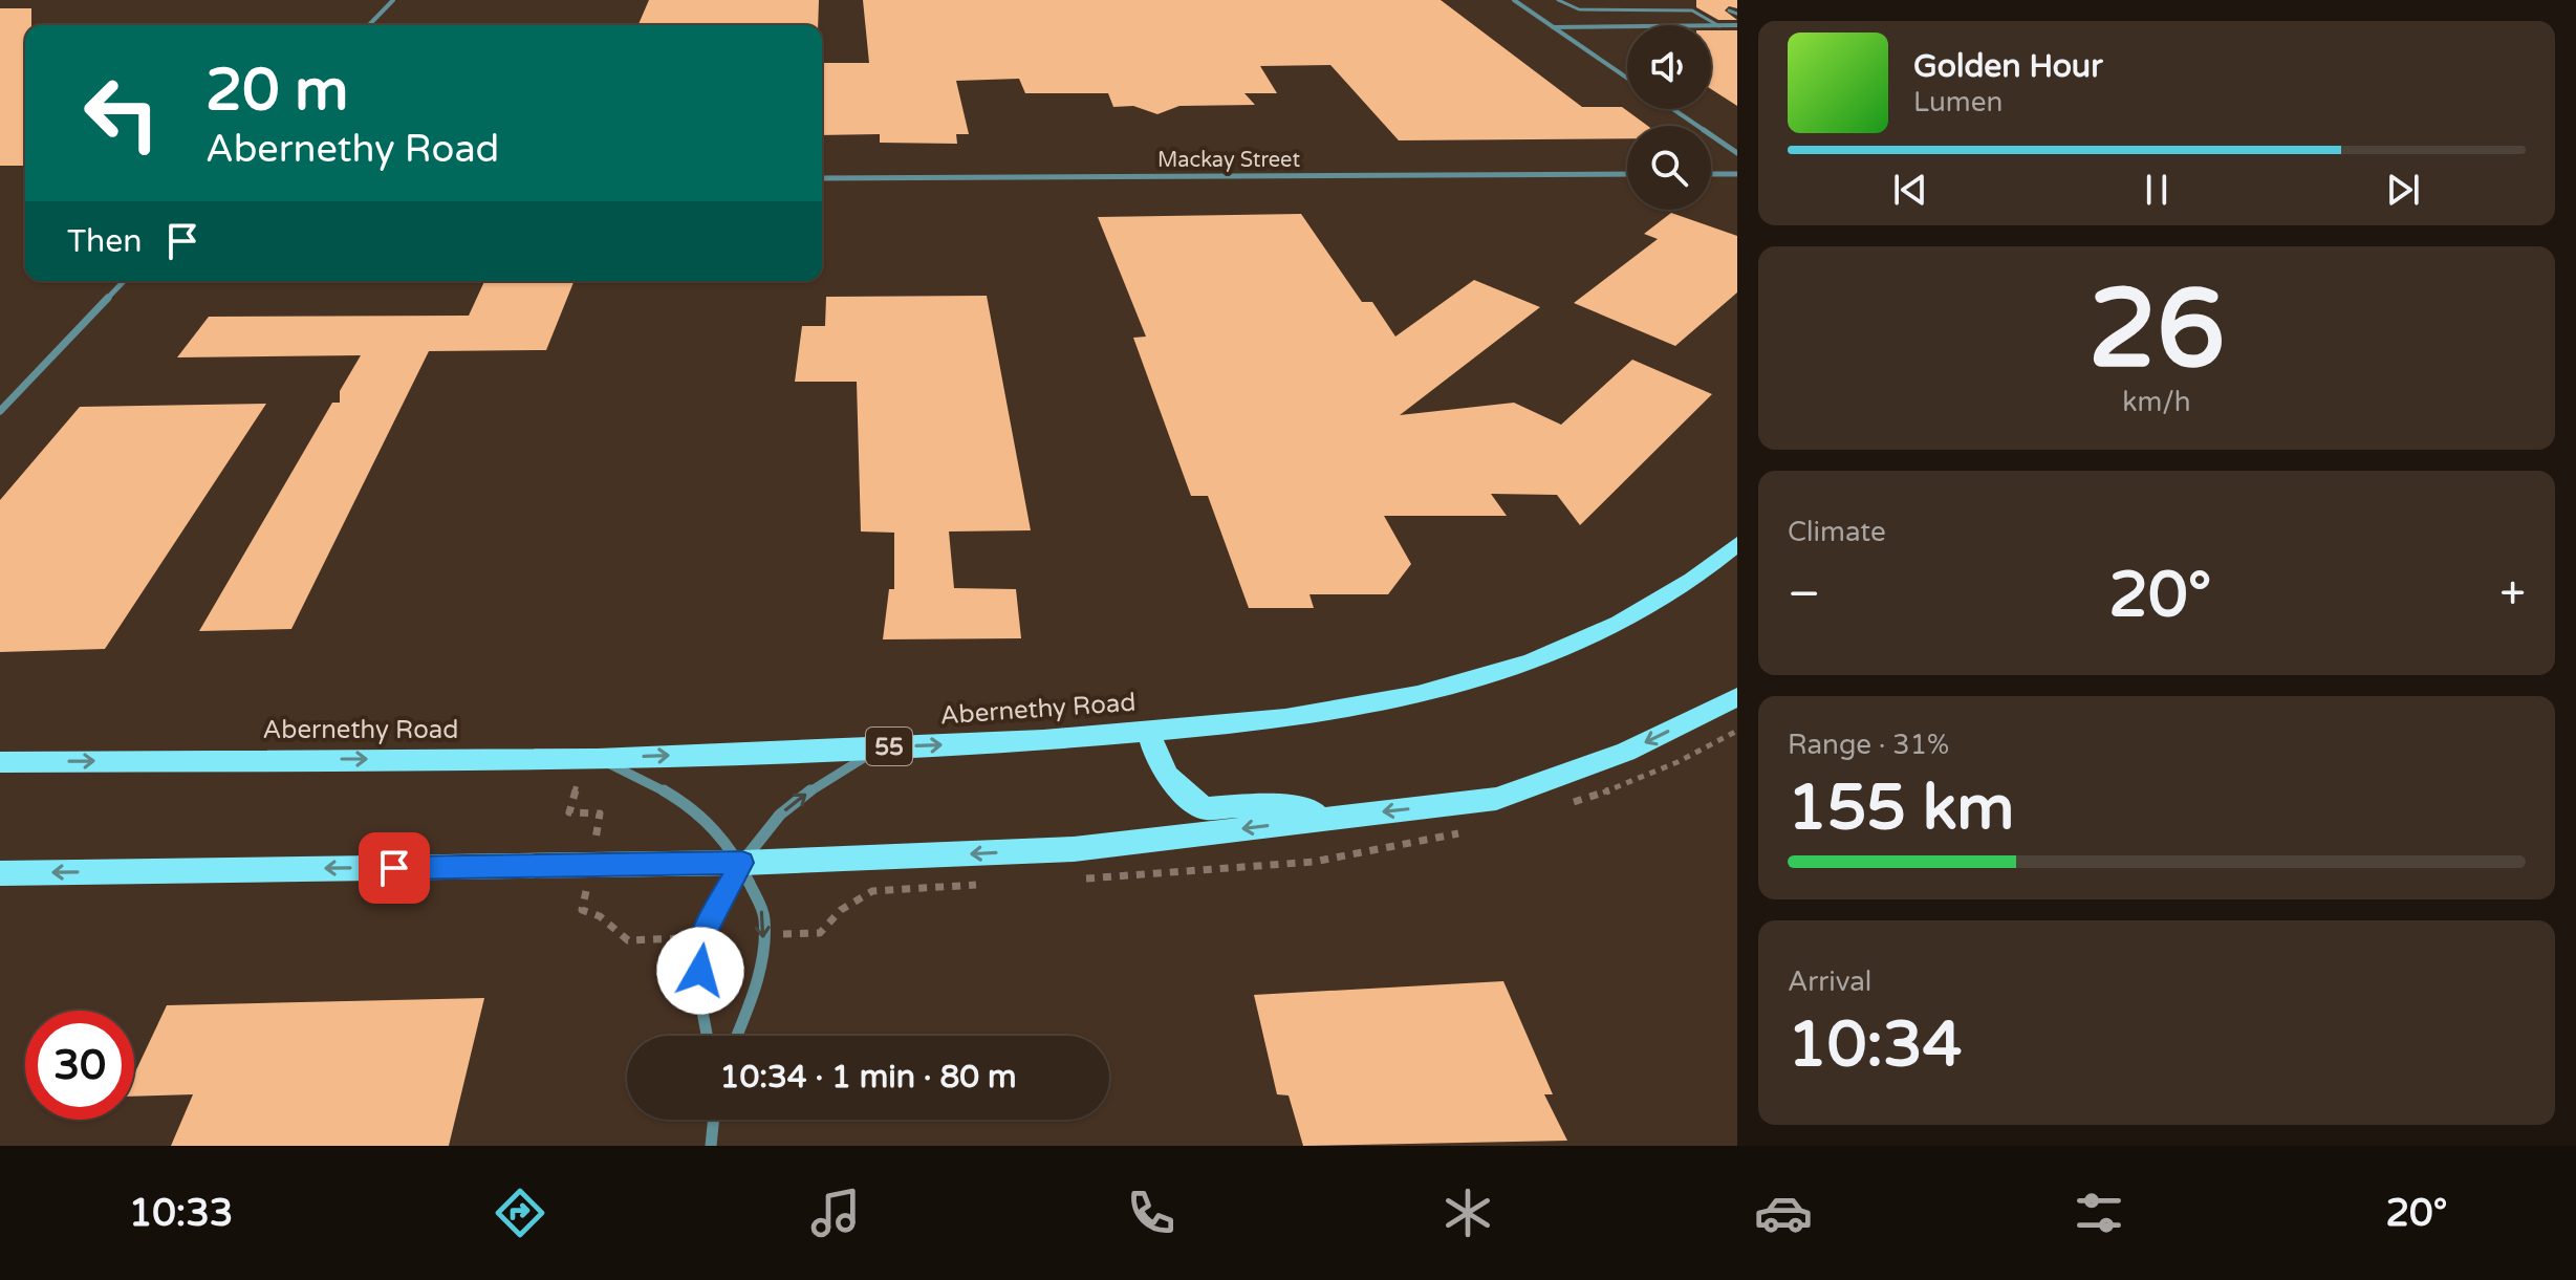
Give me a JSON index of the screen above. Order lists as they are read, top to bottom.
{
  "streets": {
    "main road": ["Abernethy Road", "55"],
    "street": ["Mackay Street"]
  },
  "page": {
    "turn": ["20 m", "Abernethy Road"],
    "song": ["Golden Hour", "Lumen"],
    "then": "Then",
    "tile": [
      ["26", "km/h"],
      "Climate",
      ["Range · 31%", "155 km"],
      ["Arrival", "10:34"]
    ],
    "heat": ["−", "20°", "+"],
    "limit": "30",
    "trip": "10:34 · 1 min · 80 m",
    "tabs": ["10:33", "20°"]
  }
}
